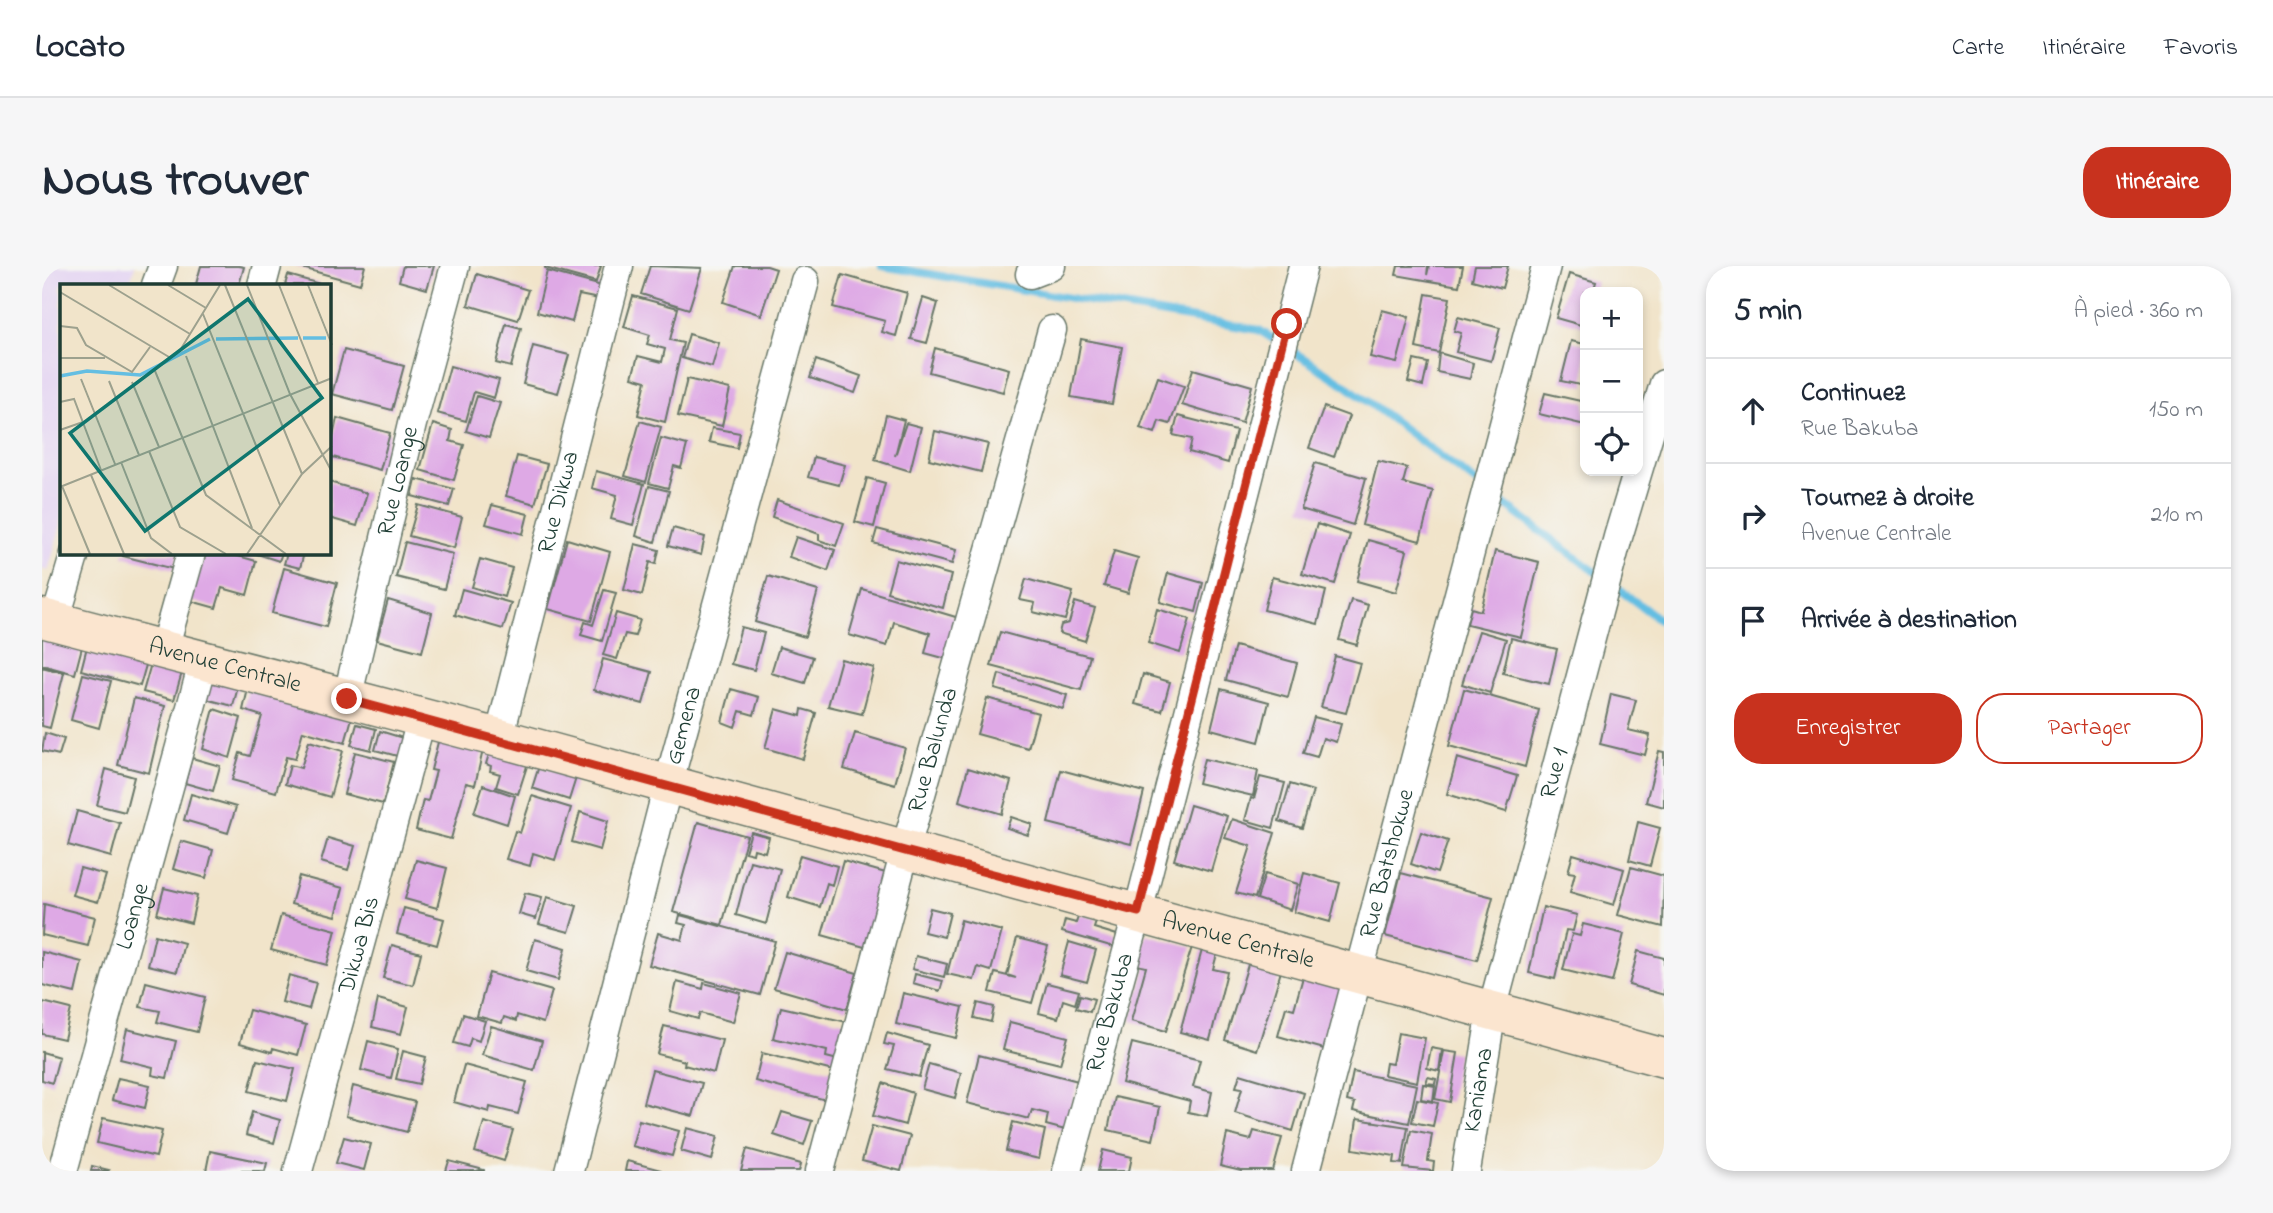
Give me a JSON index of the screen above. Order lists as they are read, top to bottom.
{
  "streets": {
    "street": [
      "Rue Loange",
      "Rue Dikwa",
      "Avenue Centrale",
      "Gemena",
      "Rue Balunda",
      "Rue 1",
      "Rue Batshokwe",
      "Loange",
      "Dikwa Bis",
      "Rue Bakuba",
      "Kaniama"
    ]
  },
  "crossings": [
    ["Rue Loange", "Avenue Centrale"],
    ["Rue Dikwa", "Avenue Centrale"],
    ["Avenue Centrale", "Gemena"],
    ["Avenue Centrale", "Rue Balunda"],
    ["Avenue Centrale", "Rue 1"],
    ["Avenue Centrale", "Rue Batshokwe"],
    ["Avenue Centrale", "Loange"],
    ["Avenue Centrale", "Dikwa Bis"],
    ["Avenue Centrale", "Rue Bakuba"],
    ["Avenue Centrale", "Kaniama"],
    ["Rue 1", "Kaniama"]
  ],
  "page": {
    "header": "Locato",
    "nav": ["Carte", "Itinéraire", "Favoris"],
    "title": "Nous trouver",
    "buttons": [
      "Itinéraire",
      ["Enregistrer", "Partager"]
    ],
    "heading": ["5 min", "À pied · 360 m"],
    "map_buttons": ["+", "−"],
    "list": [
      ["Continuez", "Rue Bakuba", "150 m"],
      ["Tournez à droite", "Avenue Centrale", "210 m"],
      "Arrivée à destination"
    ]
  }
}
